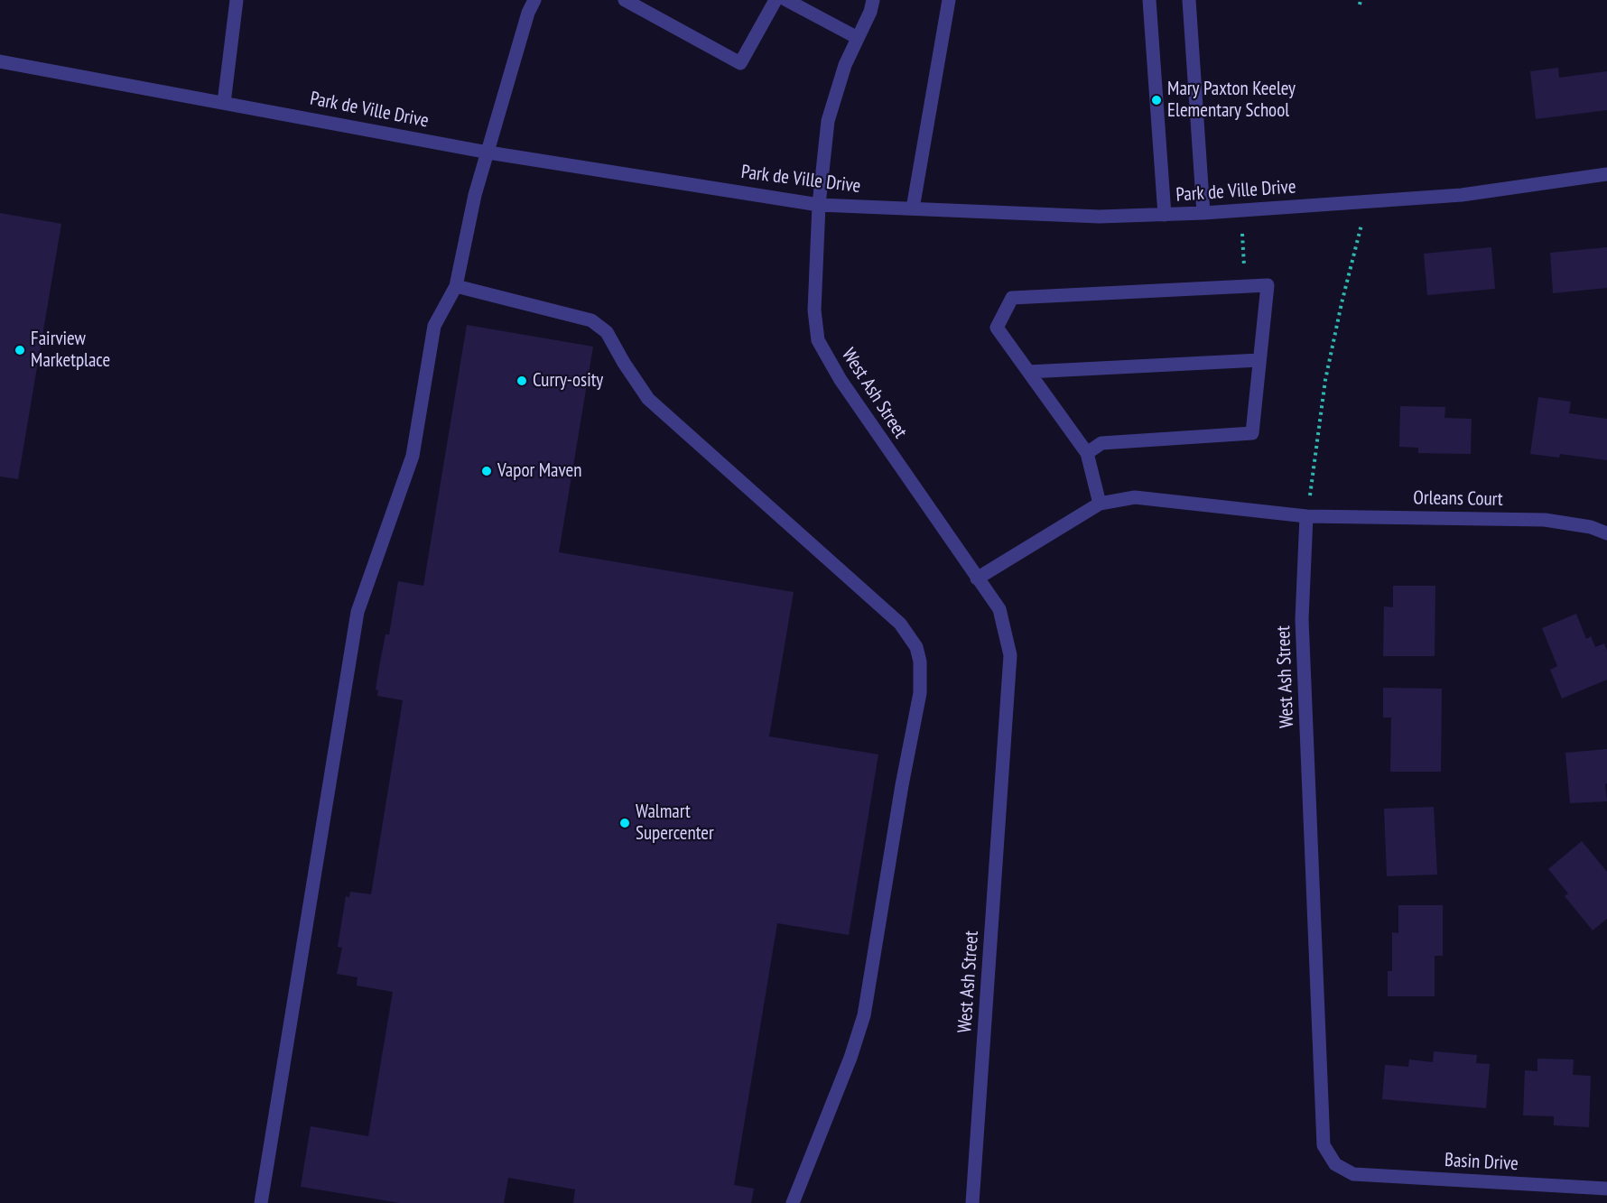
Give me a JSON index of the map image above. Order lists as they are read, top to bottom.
{
  "streets": {
    "street": [
      "Park de Ville Drive",
      "West Ash Street",
      "Orleans Court",
      "Basin Drive"
    ]
  },
  "crossings": [
    ["Park de Ville Drive", "West Ash Street"],
    ["West Ash Street", "Orleans Court"],
    ["West Ash Street", "Basin Drive"]
  ],
  "places": [
    "Mary Paxton Keeley Elementary School",
    "Fairview Marketplace",
    "Curry-osity",
    "Vapor Maven",
    "Walmart Supercenter"
  ]
}
